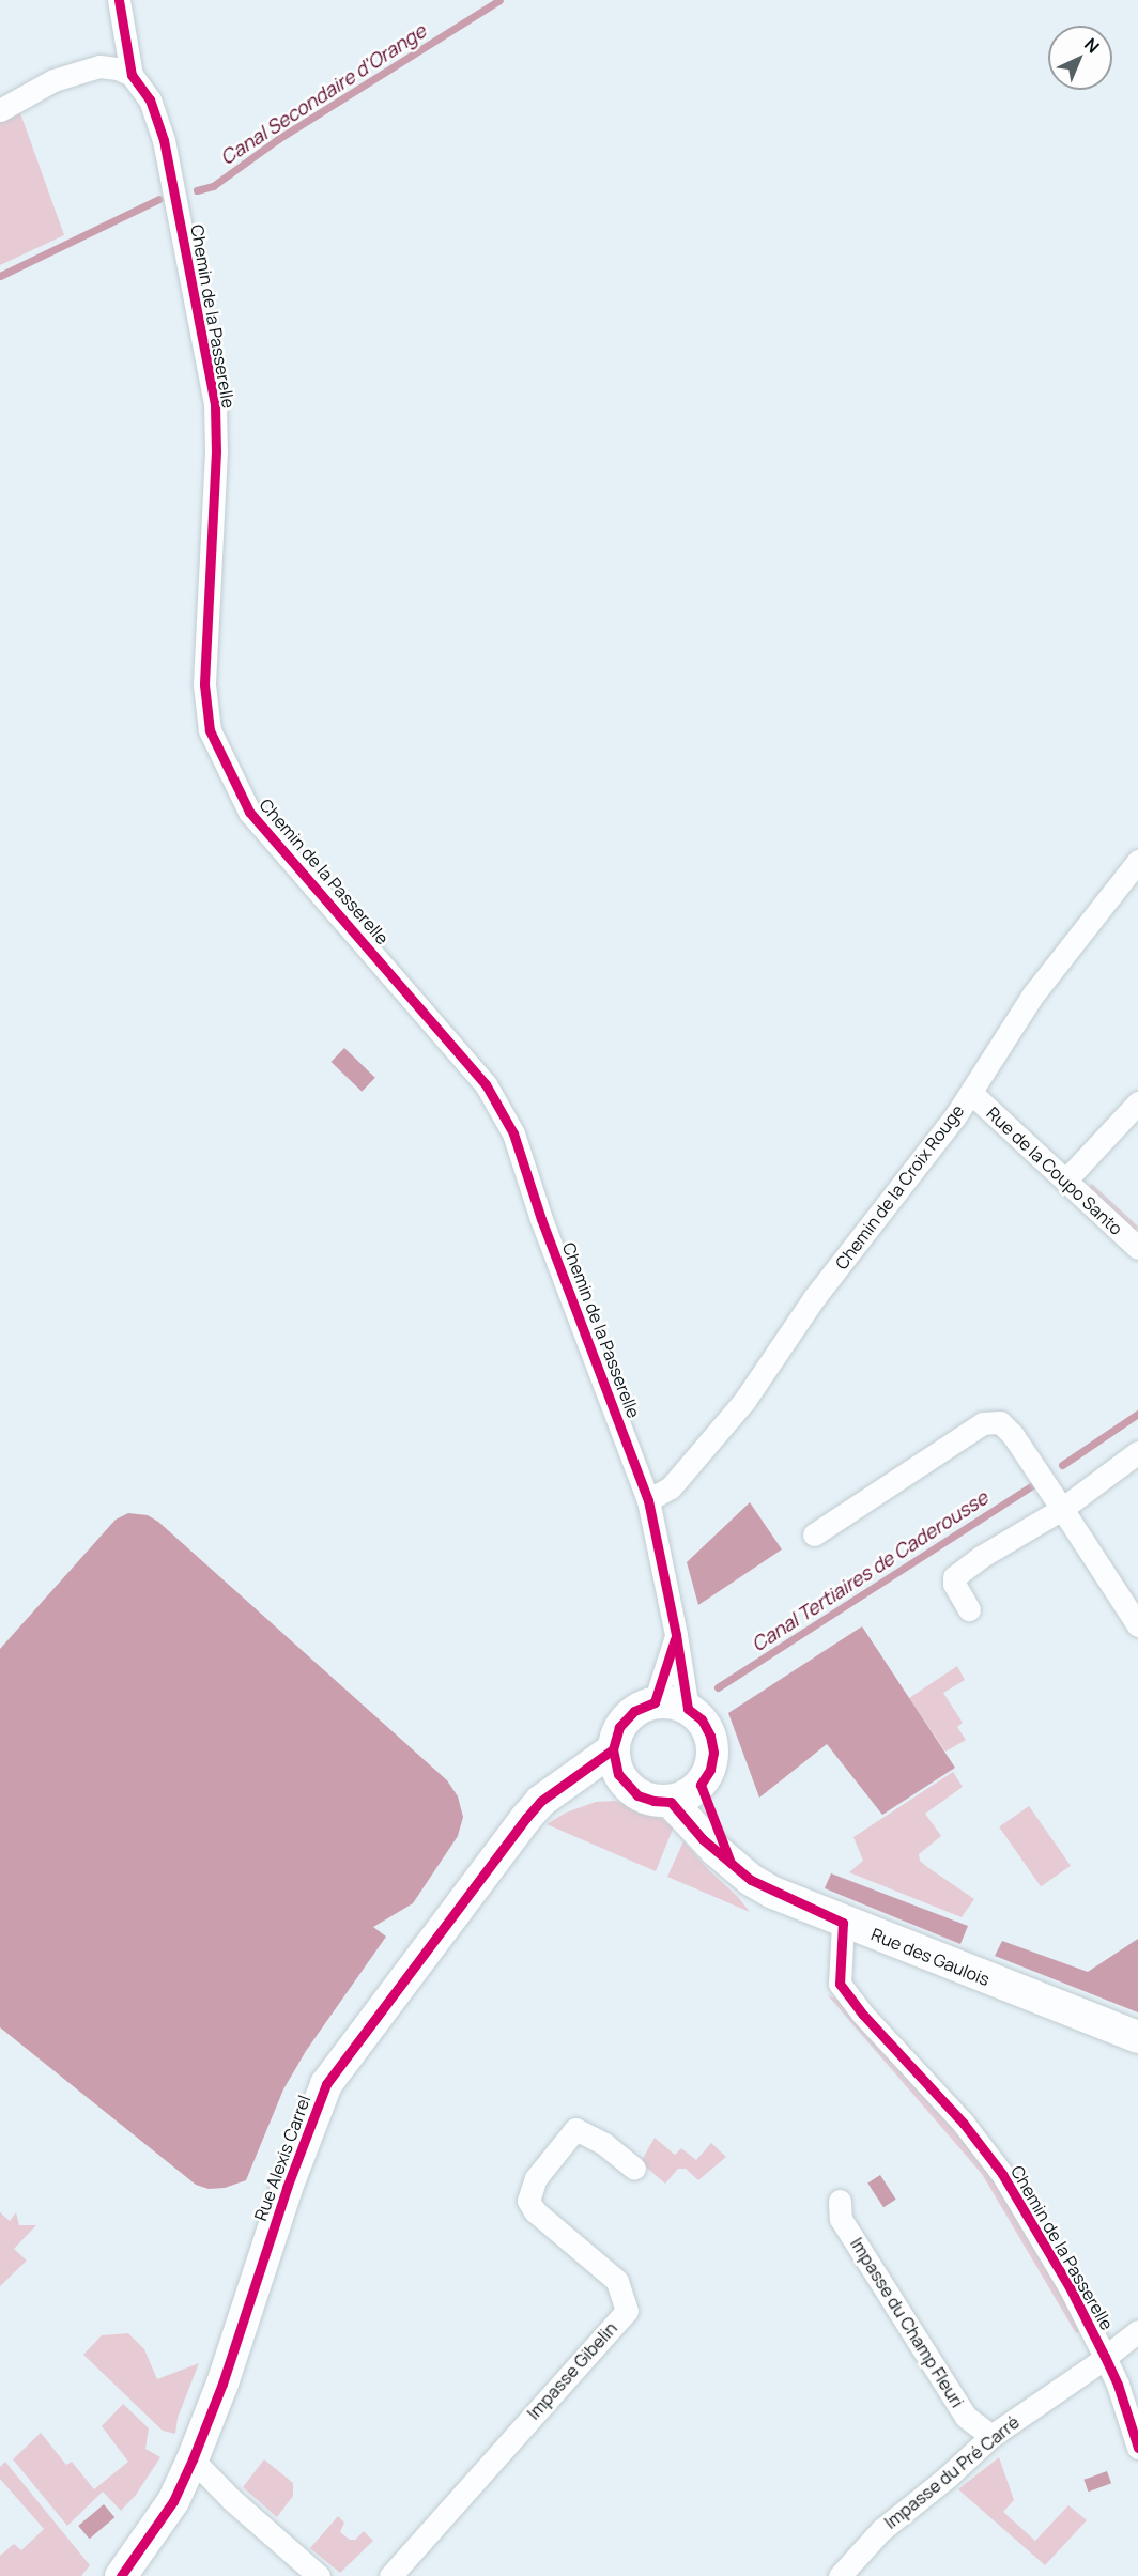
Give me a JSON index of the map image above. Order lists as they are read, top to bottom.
{
  "streets": {
    "street": [
      "Chemin de la Passerelle",
      "Rue de la Coupo Santo",
      "Chemin de la Croix Rouge",
      "Rue des Gaulois",
      "Rue Alexis Carrel",
      "Impasse du Champ Fleuri",
      "Impasse Gibelin",
      "Impasse du Pré Carré"
    ]
  },
  "crossings": [
    ["Chemin de la Passerelle", "Chemin de la Croix Rouge"],
    ["Chemin de la Passerelle", "Rue des Gaulois"],
    ["Chemin de la Passerelle", "Rue Alexis Carrel"],
    ["Chemin de la Passerelle", "Impasse du Pré Carré"],
    ["Rue de la Coupo Santo", "Chemin de la Croix Rouge"],
    ["Impasse du Champ Fleuri", "Impasse du Pré Carré"]
  ],
  "water": ["Canal Secondaire d'Orange", "Canal Tertiaires de Caderousse"],
  "north": "top right"
}
